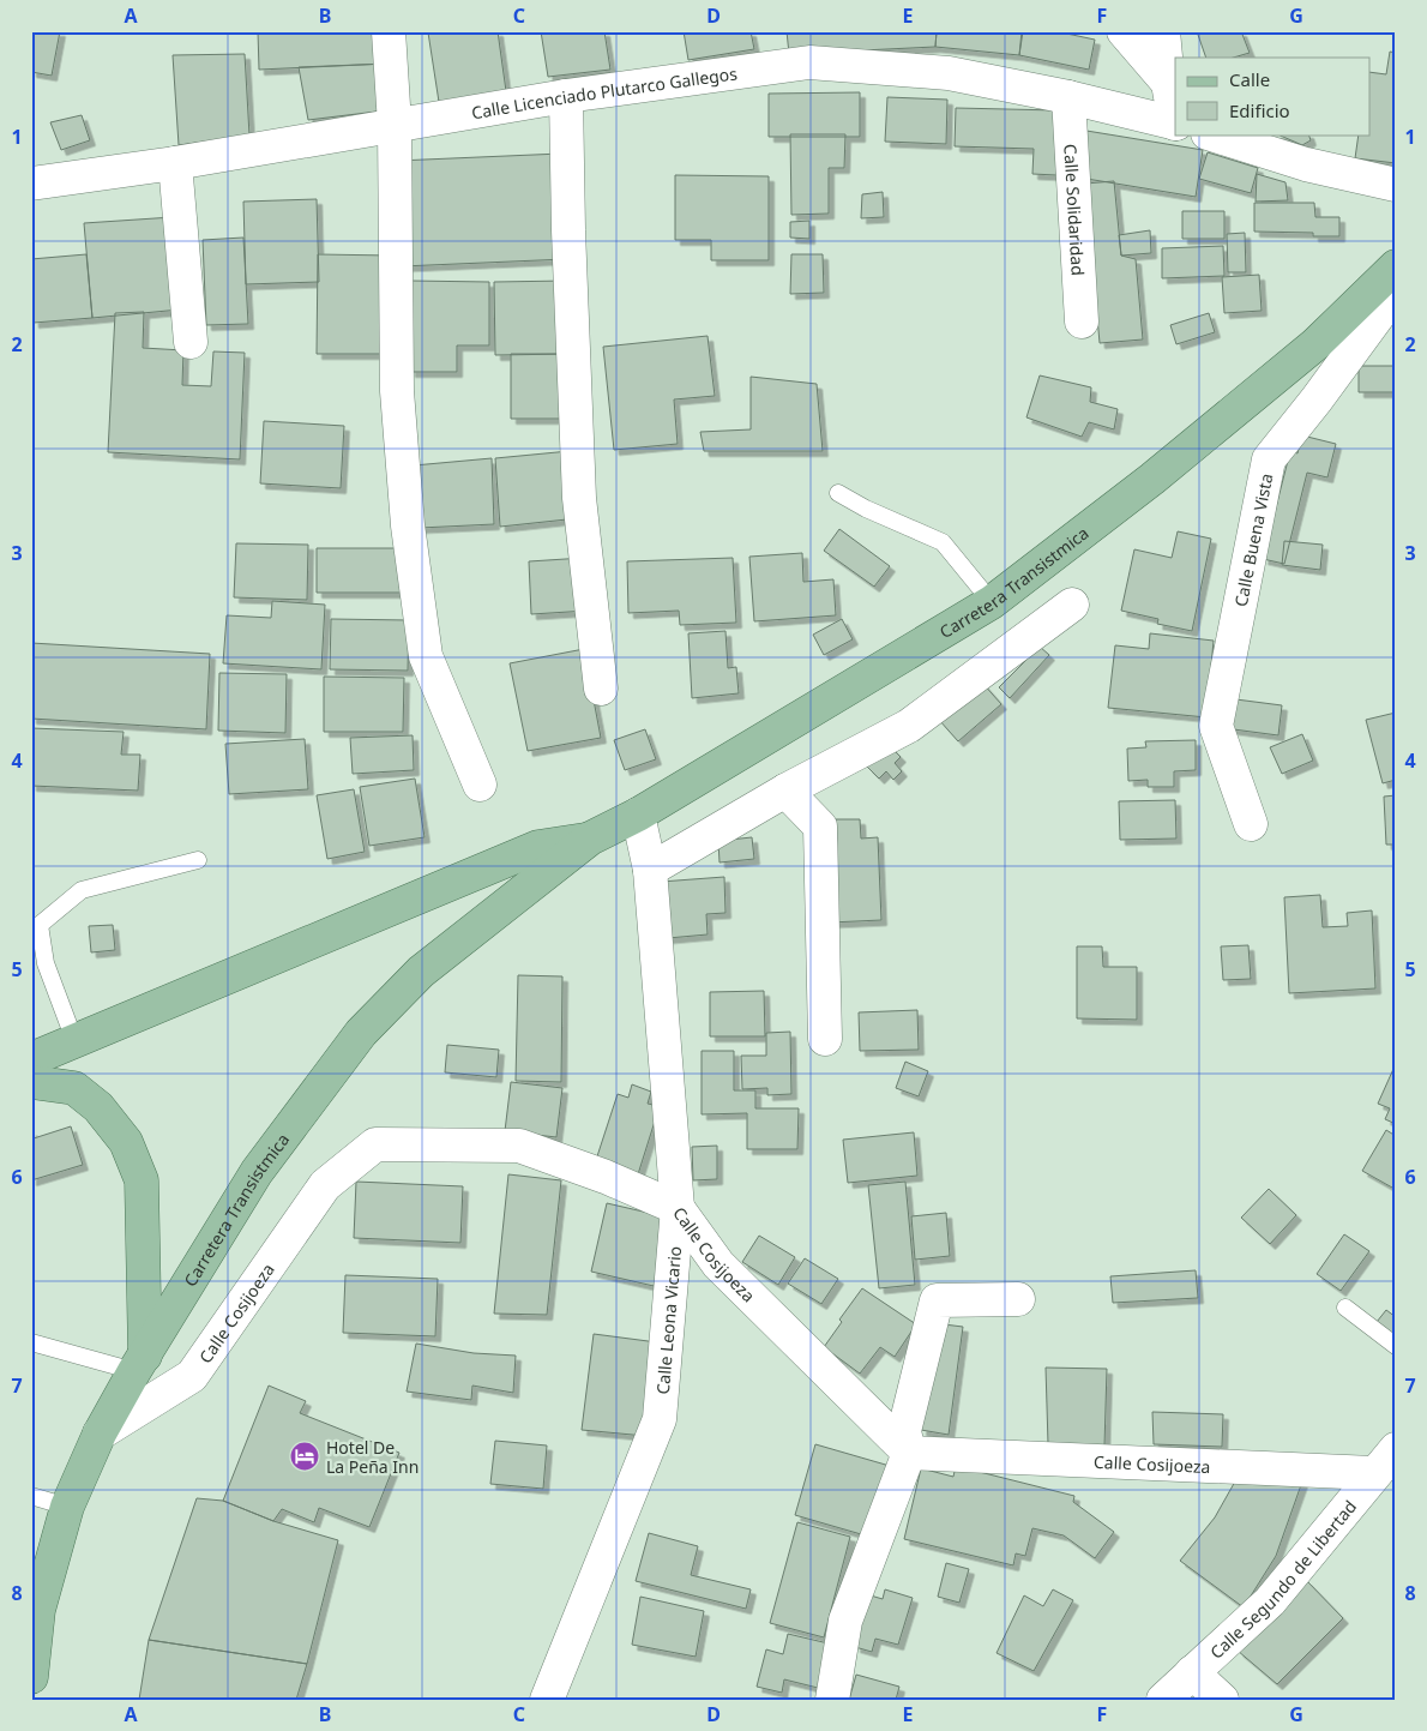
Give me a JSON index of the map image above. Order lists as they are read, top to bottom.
{
  "streets": {
    "main road": ["Carretera Transistmica"],
    "street": [
      "Calle Licenciado Plutarco Gallegos",
      "Calle Solidaridad",
      "Calle Buena Vista",
      "Calle Cosijoeza",
      "Calle Leona Vicario",
      "Calle Segundo de Libertad"
    ]
  },
  "crossings": [
    ["Calle Licenciado Plutarco Gallegos", "Calle Solidaridad"],
    ["Calle Buena Vista", "Carretera Transistmica"],
    ["Carretera Transistmica", "Calle Cosijoeza"],
    ["Carretera Transistmica", "Calle Leona Vicario"],
    ["Calle Cosijoeza", "Calle Leona Vicario"],
    ["Calle Cosijoeza", "Calle Segundo de Libertad"]
  ],
  "places": {
    "hotel": ["Hotel De La Peña Inn"]
  },
  "legend": ["Calle", "Edificio"],
  "grid": {
    "columns": [
      "A",
      "B",
      "C",
      "D",
      "E",
      "F",
      "G"
    ],
    "rows": [
      "1",
      "2",
      "3",
      "4",
      "5",
      "6",
      "7",
      "8"
    ]
  }
}
